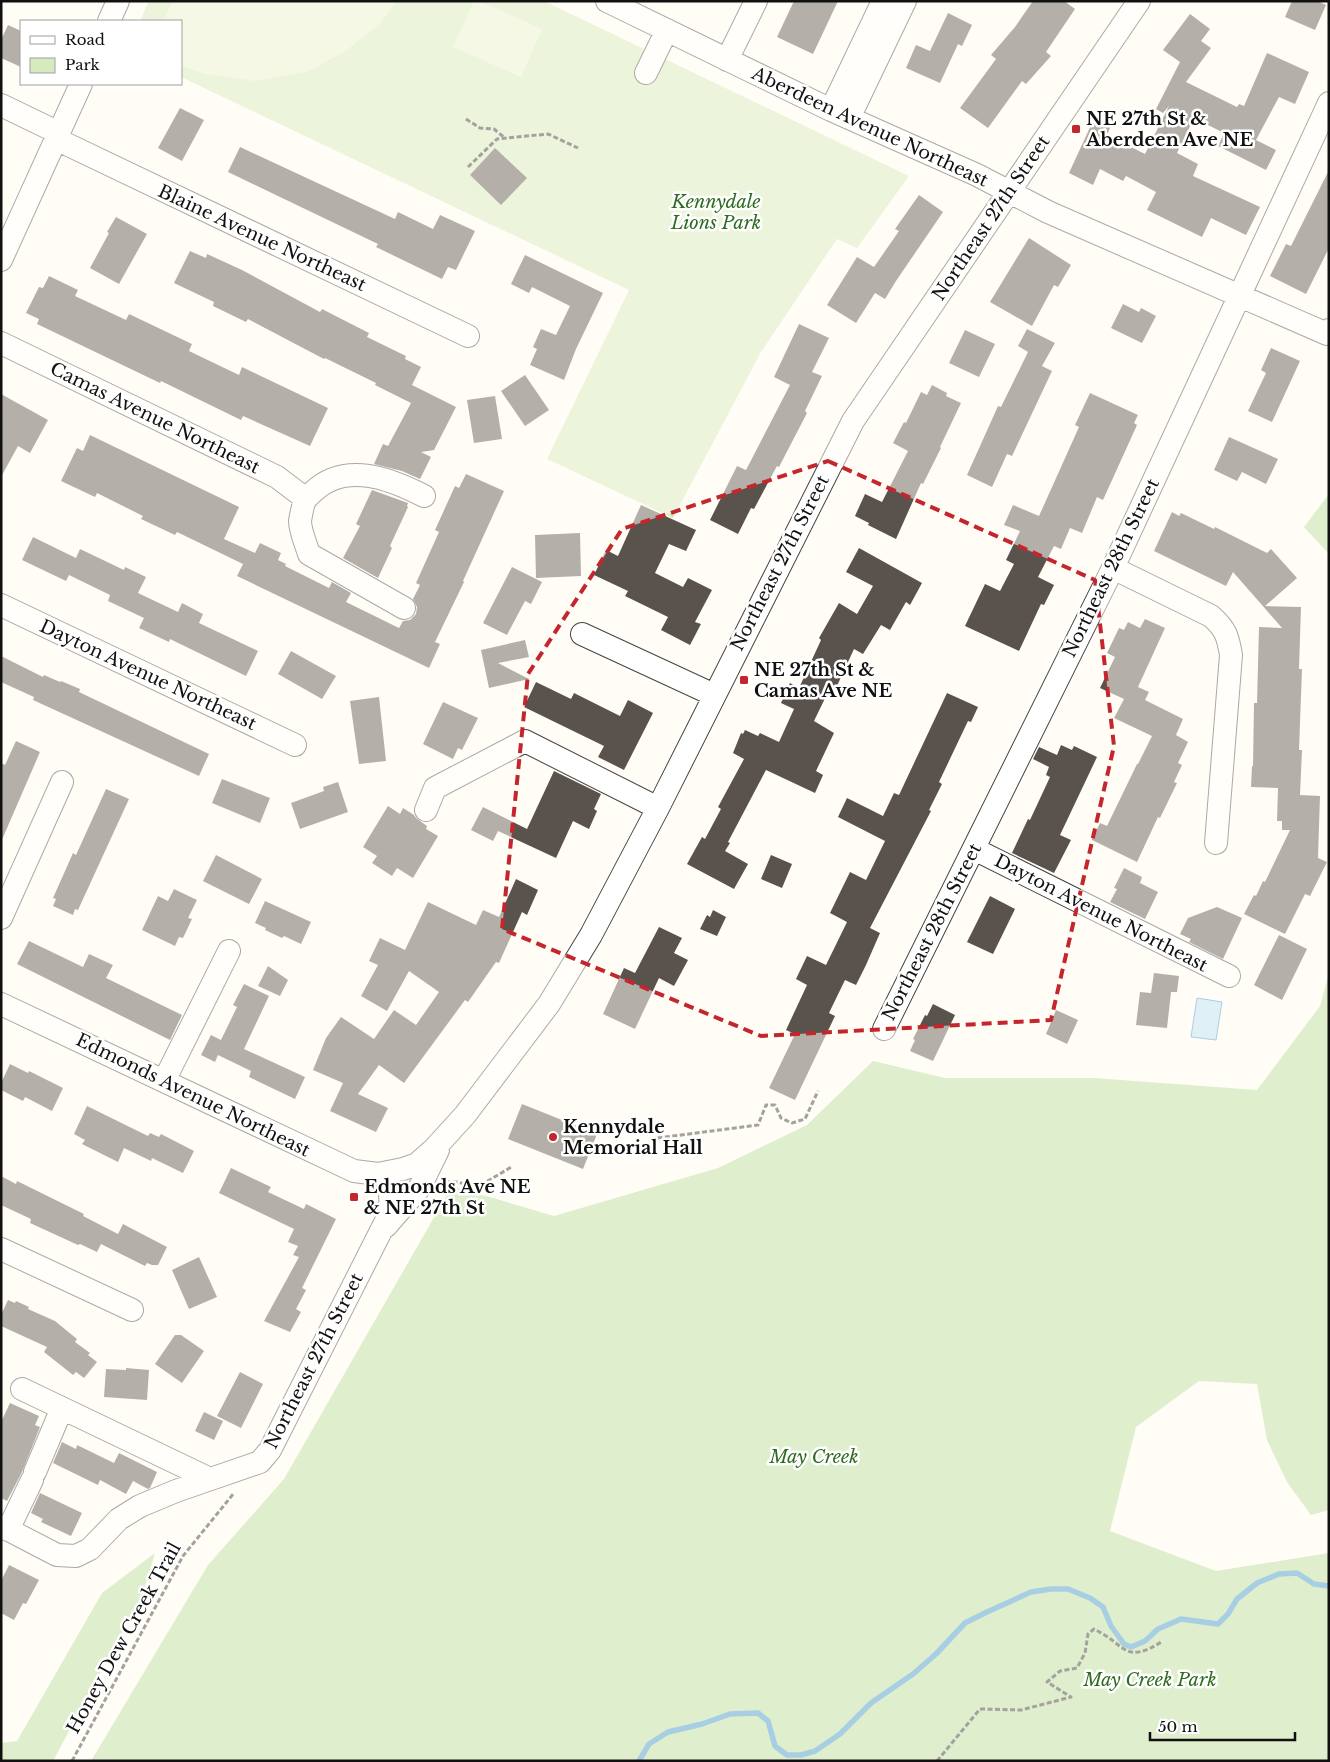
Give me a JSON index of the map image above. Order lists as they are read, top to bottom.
{
  "streets": {
    "street": [
      "Aberdeen Avenue Northeast",
      "Northeast 27th Street",
      "Blaine Avenue Northeast",
      "Camas Avenue Northeast",
      "Northeast 28th Street",
      "Dayton Avenue Northeast",
      "Edmonds Avenue Northeast"
    ],
    "path": ["Honey Dew Creek Trail"]
  },
  "crossings": [
    ["Aberdeen Avenue Northeast", "Northeast 27th Street"],
    ["Aberdeen Avenue Northeast", "Northeast 28th Street"],
    ["Northeast 27th Street", "Edmonds Avenue Northeast"],
    ["Northeast 28th Street", "Dayton Avenue Northeast"]
  ],
  "parks": ["Kennydale Lions Park", "May Creek", "May Creek Park"],
  "places": {
    "transit": ["NE 27th St & Aberdeen Ave NE", "NE 27th St & Camas Ave NE", "Edmonds Ave NE & NE 27th St"],
    "other": ["Kennydale Memorial Hall"]
  },
  "legend": ["Road", "Park"],
  "scale_bar": "50 m"
}
